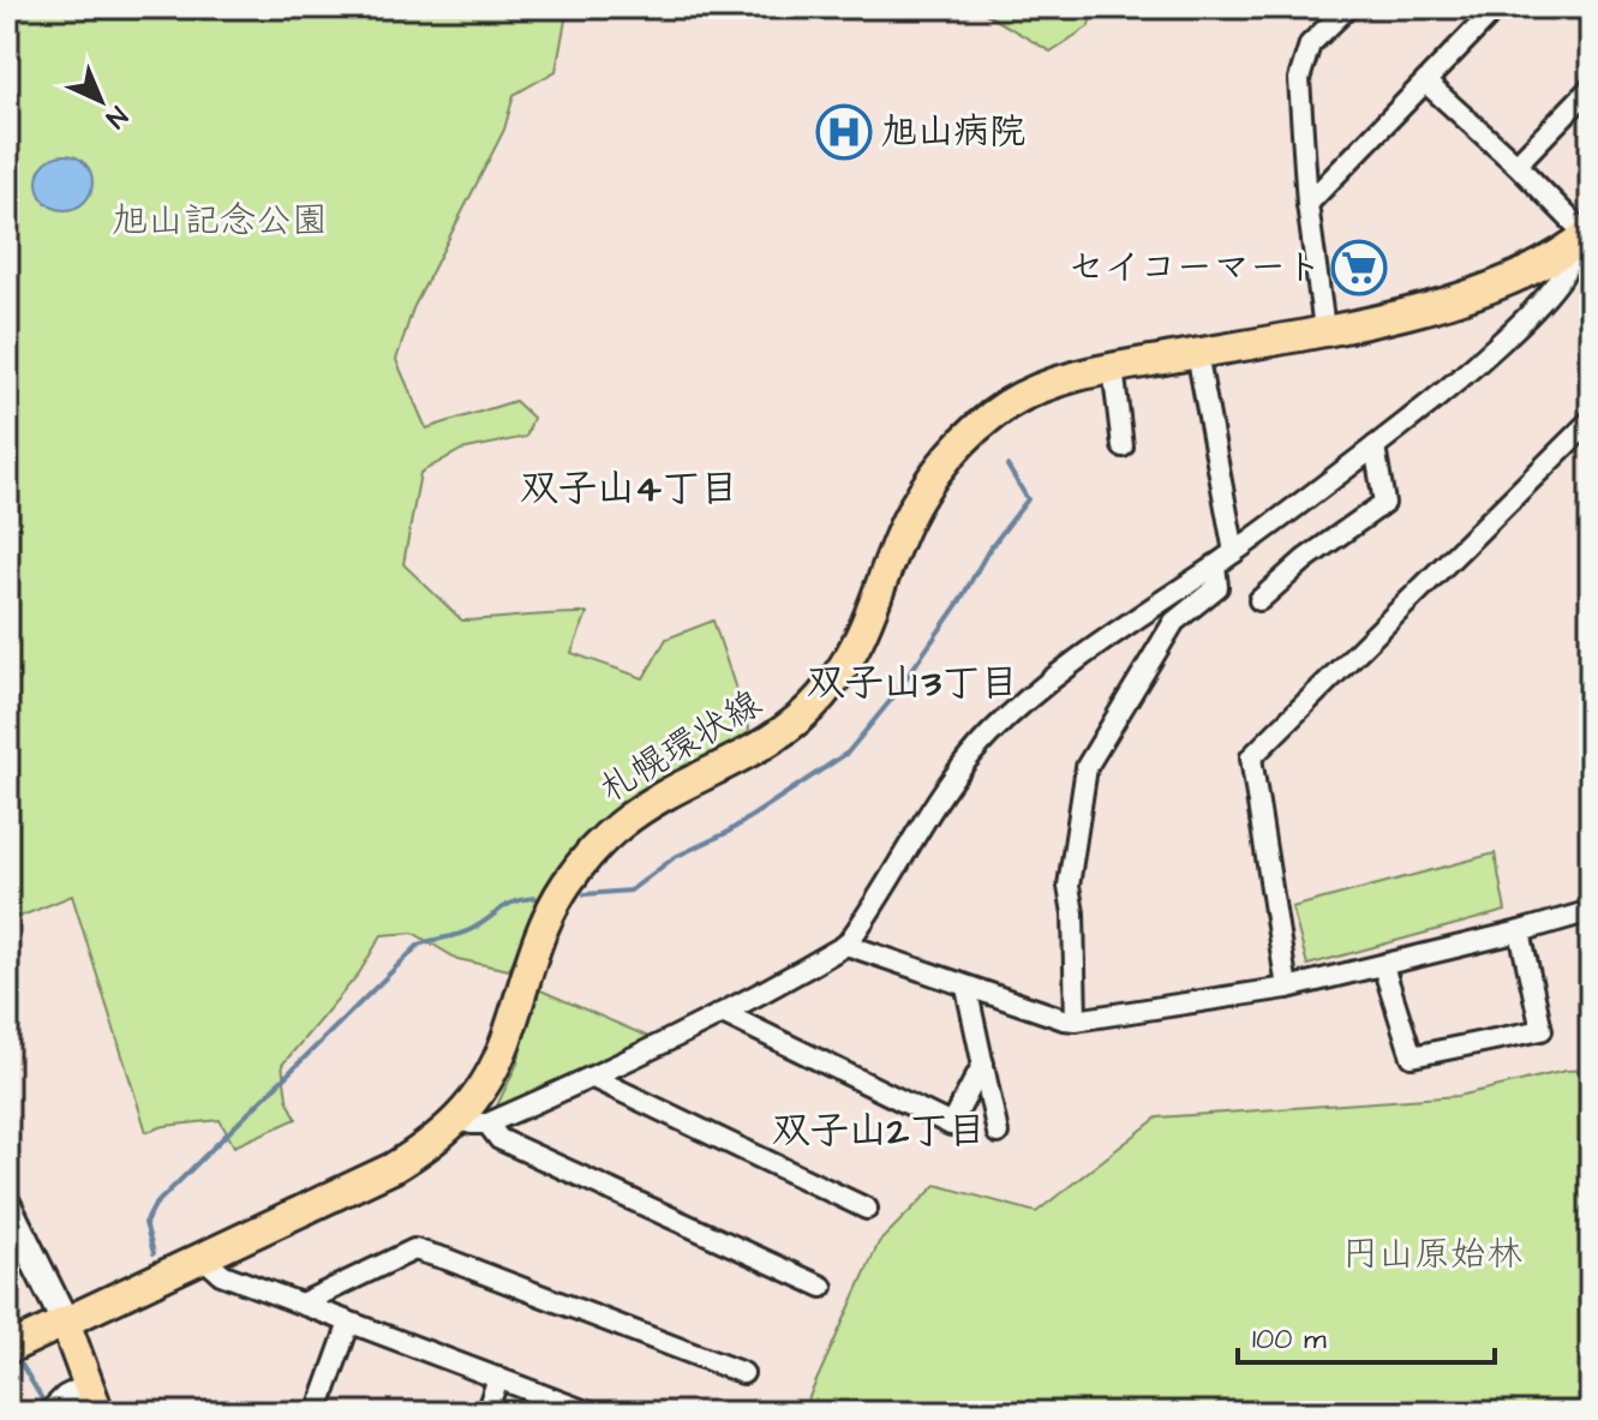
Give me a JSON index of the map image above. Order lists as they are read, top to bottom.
{
  "streets": {
    "main road": ["札幌環状線"]
  },
  "districts": ["双子山4丁目", "双子山3丁目", "双子山2丁目"],
  "parks": ["旭山記念公園", "円山原始林"],
  "places": {
    "hospital": ["旭山病院"],
    "supermarket": ["セイコーマート"]
  },
  "scale_bar": "100 m",
  "north": "bottom right"
}
